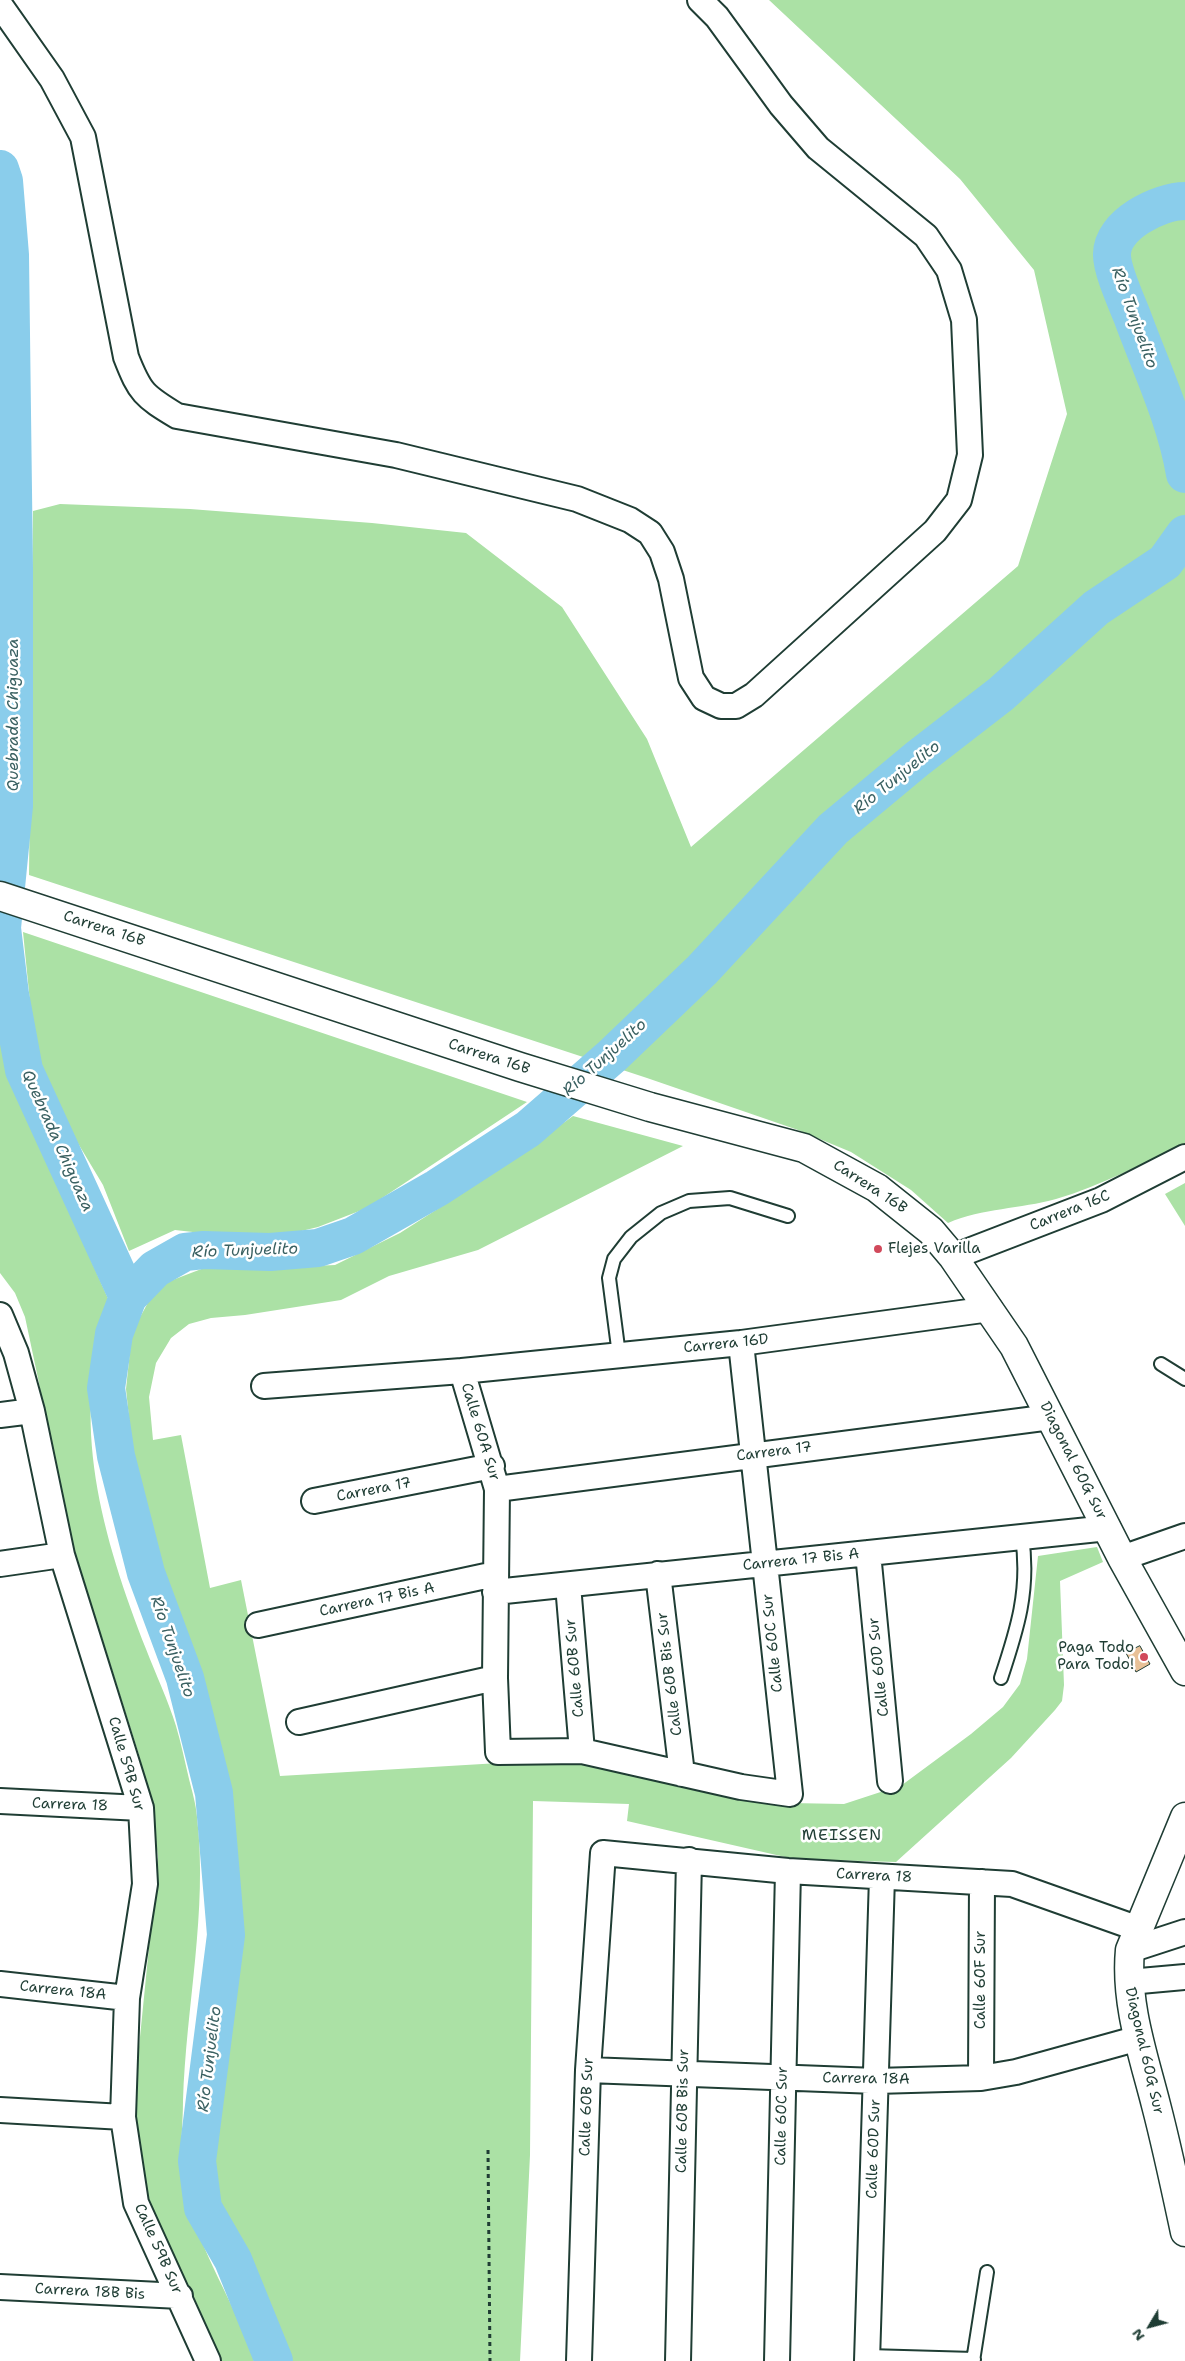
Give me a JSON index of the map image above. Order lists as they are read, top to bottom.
{
  "streets": {
    "street": [
      "Carrera 16B",
      "Carrera 16C",
      "Carrera 16D",
      "Calle 60A Sur",
      "Carrera 17",
      "Diagonal 60G Sur",
      "Carrera 17 Bis A",
      "Calle 60C Sur",
      "Calle 60D Sur",
      "Calle 60B Sur",
      "Calle 60B Bis Sur",
      "Calle 59B Sur",
      "Carrera 18",
      "Calle 60F Sur",
      "Carrera 18A",
      "Carrera 18B Bis"
    ]
  },
  "crossings": [
    ["Carrera 16B", "Carrera 16C"],
    ["Carrera 16B", "Diagonal 60G Sur"],
    ["Carrera 16C", "Diagonal 60G Sur"],
    ["Carrera 16D", "Calle 60A Sur"],
    ["Carrera 16D", "Diagonal 60G Sur"],
    ["Carrera 16D", "Calle 60C Sur"],
    ["Calle 60A Sur", "Carrera 17"],
    ["Calle 60A Sur", "Carrera 17 Bis A"],
    ["Calle 60A Sur", "Calle 60B Sur"],
    ["Carrera 17", "Diagonal 60G Sur"],
    ["Carrera 17", "Calle 60C Sur"],
    ["Diagonal 60G Sur", "Carrera 17 Bis A"],
    ["Diagonal 60G Sur", "Carrera 18"],
    ["Diagonal 60G Sur", "Carrera 18A"],
    ["Carrera 17 Bis A", "Calle 60C Sur"],
    ["Carrera 17 Bis A", "Calle 60D Sur"],
    ["Carrera 17 Bis A", "Calle 60B Sur"],
    ["Carrera 17 Bis A", "Calle 60B Bis Sur"],
    ["Calle 60C Sur", "Calle 60B Bis Sur"],
    ["Calle 60C Sur", "Carrera 18"],
    ["Calle 60C Sur", "Carrera 18A"],
    ["Calle 60D Sur", "Carrera 18"],
    ["Calle 60D Sur", "Carrera 18A"],
    ["Calle 60B Sur", "Carrera 18"],
    ["Calle 60B Sur", "Carrera 18A"],
    ["Calle 60B Bis Sur", "Carrera 18"],
    ["Calle 60B Bis Sur", "Carrera 18A"],
    ["Calle 59B Sur", "Carrera 18"],
    ["Calle 59B Sur", "Carrera 18A"],
    ["Calle 59B Sur", "Carrera 18B Bis"],
    ["Carrera 18", "Calle 60F Sur"],
    ["Calle 60F Sur", "Carrera 18A"]
  ],
  "districts": ["MEISSEN"],
  "water": ["Río Tunjuelito", "Quebrada Chiguaza"],
  "places": ["Flejes Varilla", "Paga Todo Para Todo!"],
  "north": "bottom left"
}
